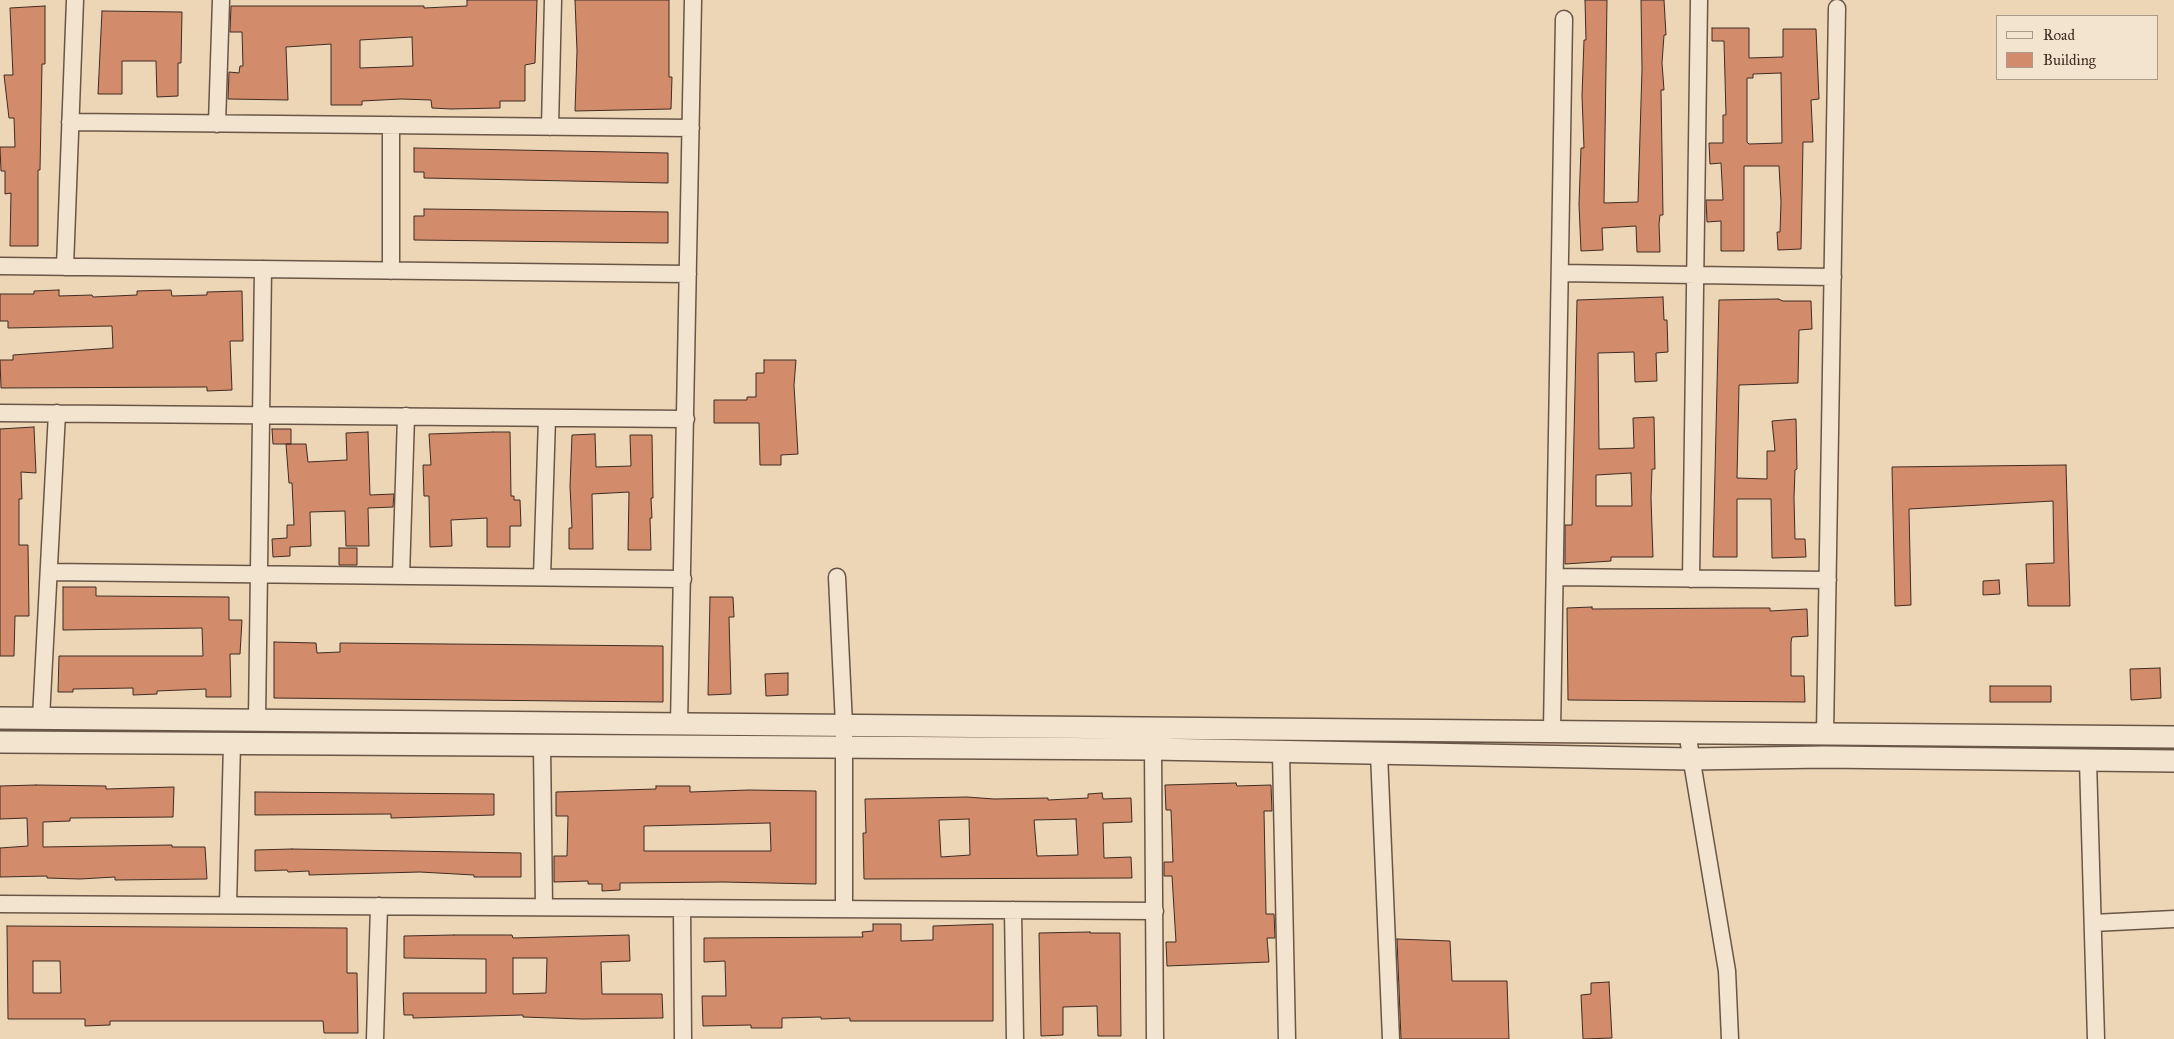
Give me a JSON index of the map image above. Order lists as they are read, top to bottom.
{
  "legend": ["Road", "Building"]
}
